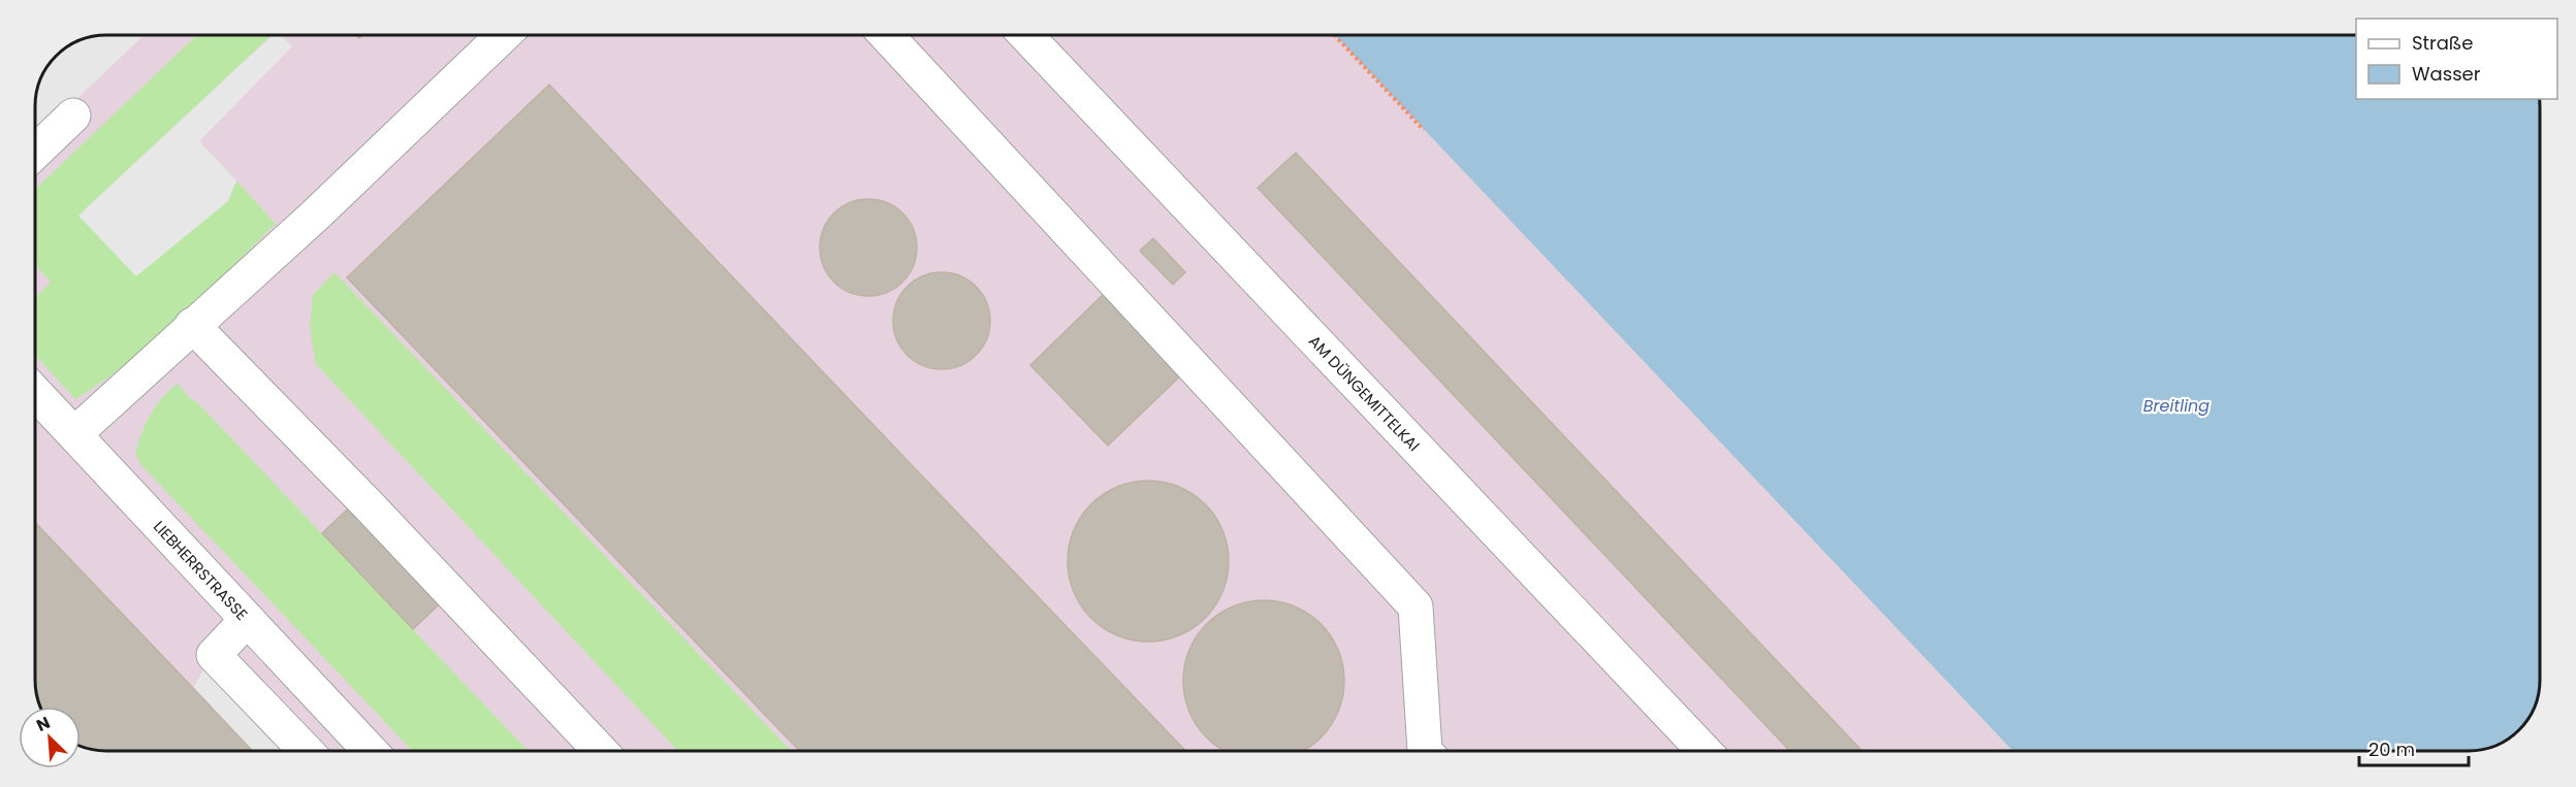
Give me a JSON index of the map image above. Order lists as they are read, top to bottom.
{
  "streets": {
    "street": ["AM DÜNGEMITTELKAI", "LIEBHERRSTRASSE"]
  },
  "water": ["Breitling"],
  "legend": ["Straße", "Wasser"],
  "scale_bar": "20 m",
  "north": "top left"
}
